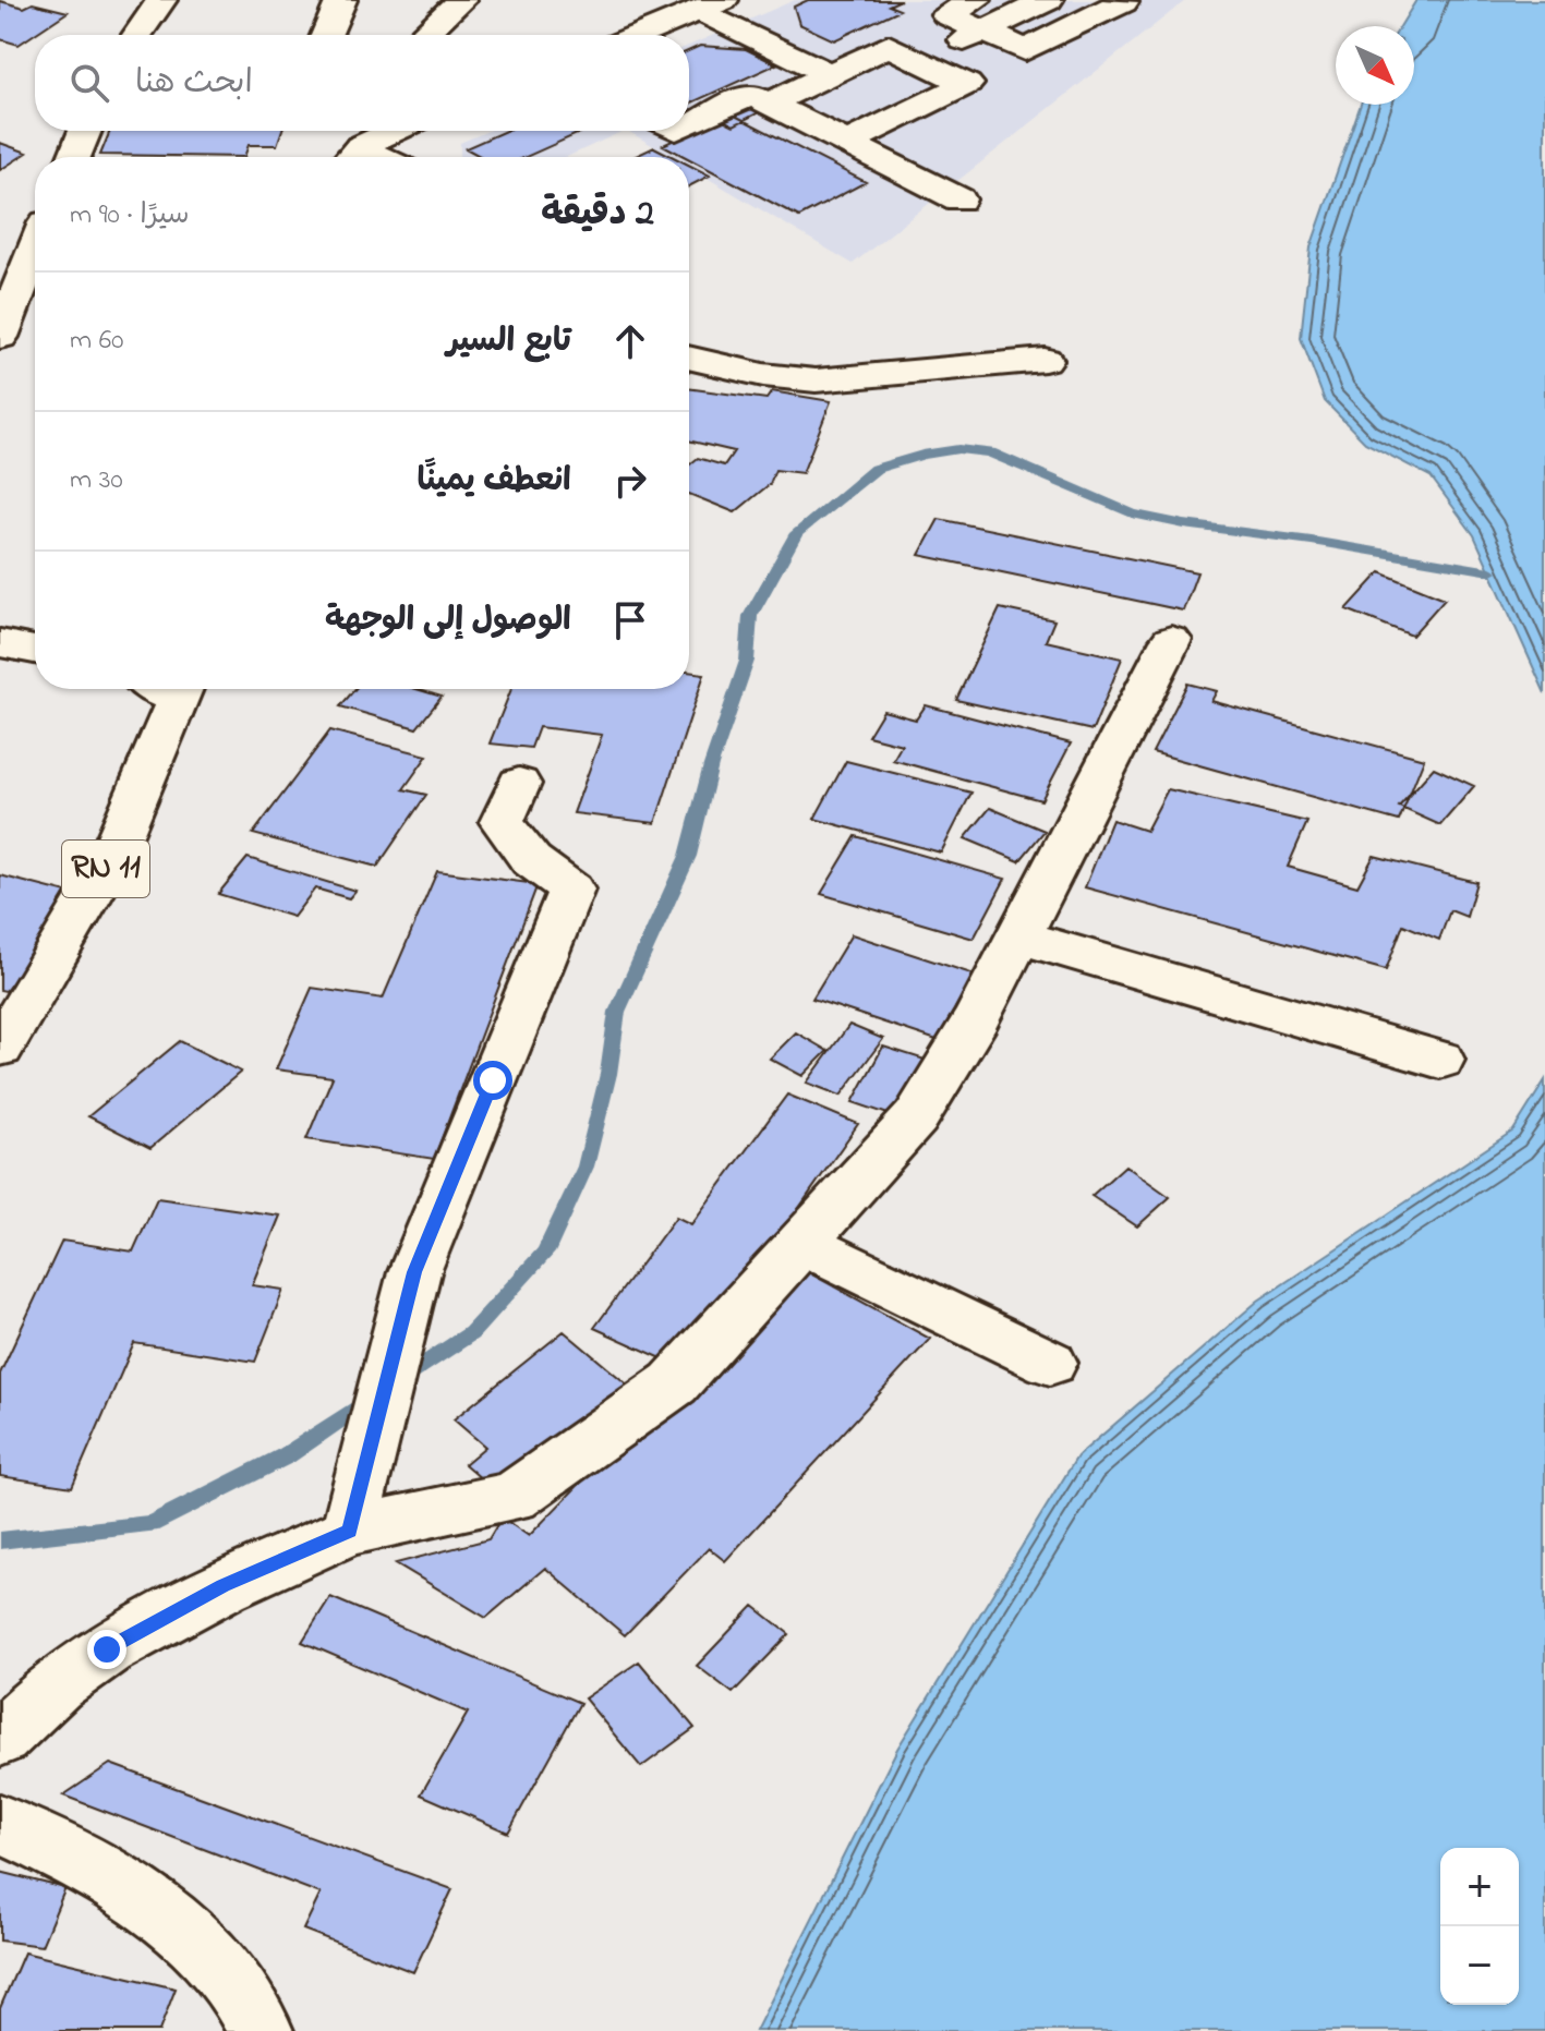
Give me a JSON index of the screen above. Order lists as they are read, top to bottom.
{
  "streets": {
    "street": ["RN 11"]
  },
  "north": "bottom right",
  "page": {
    "search": "ابحث هنا",
    "heading": ["2 دقيقة", "سيرًا · 90 m"],
    "list": [
      ["تابع السير", "60 m"],
      ["انعطف يمينًا", "30 m"],
      "الوصول إلى الوجهة"
    ],
    "map_buttons": ["+", "−"]
  }
}
